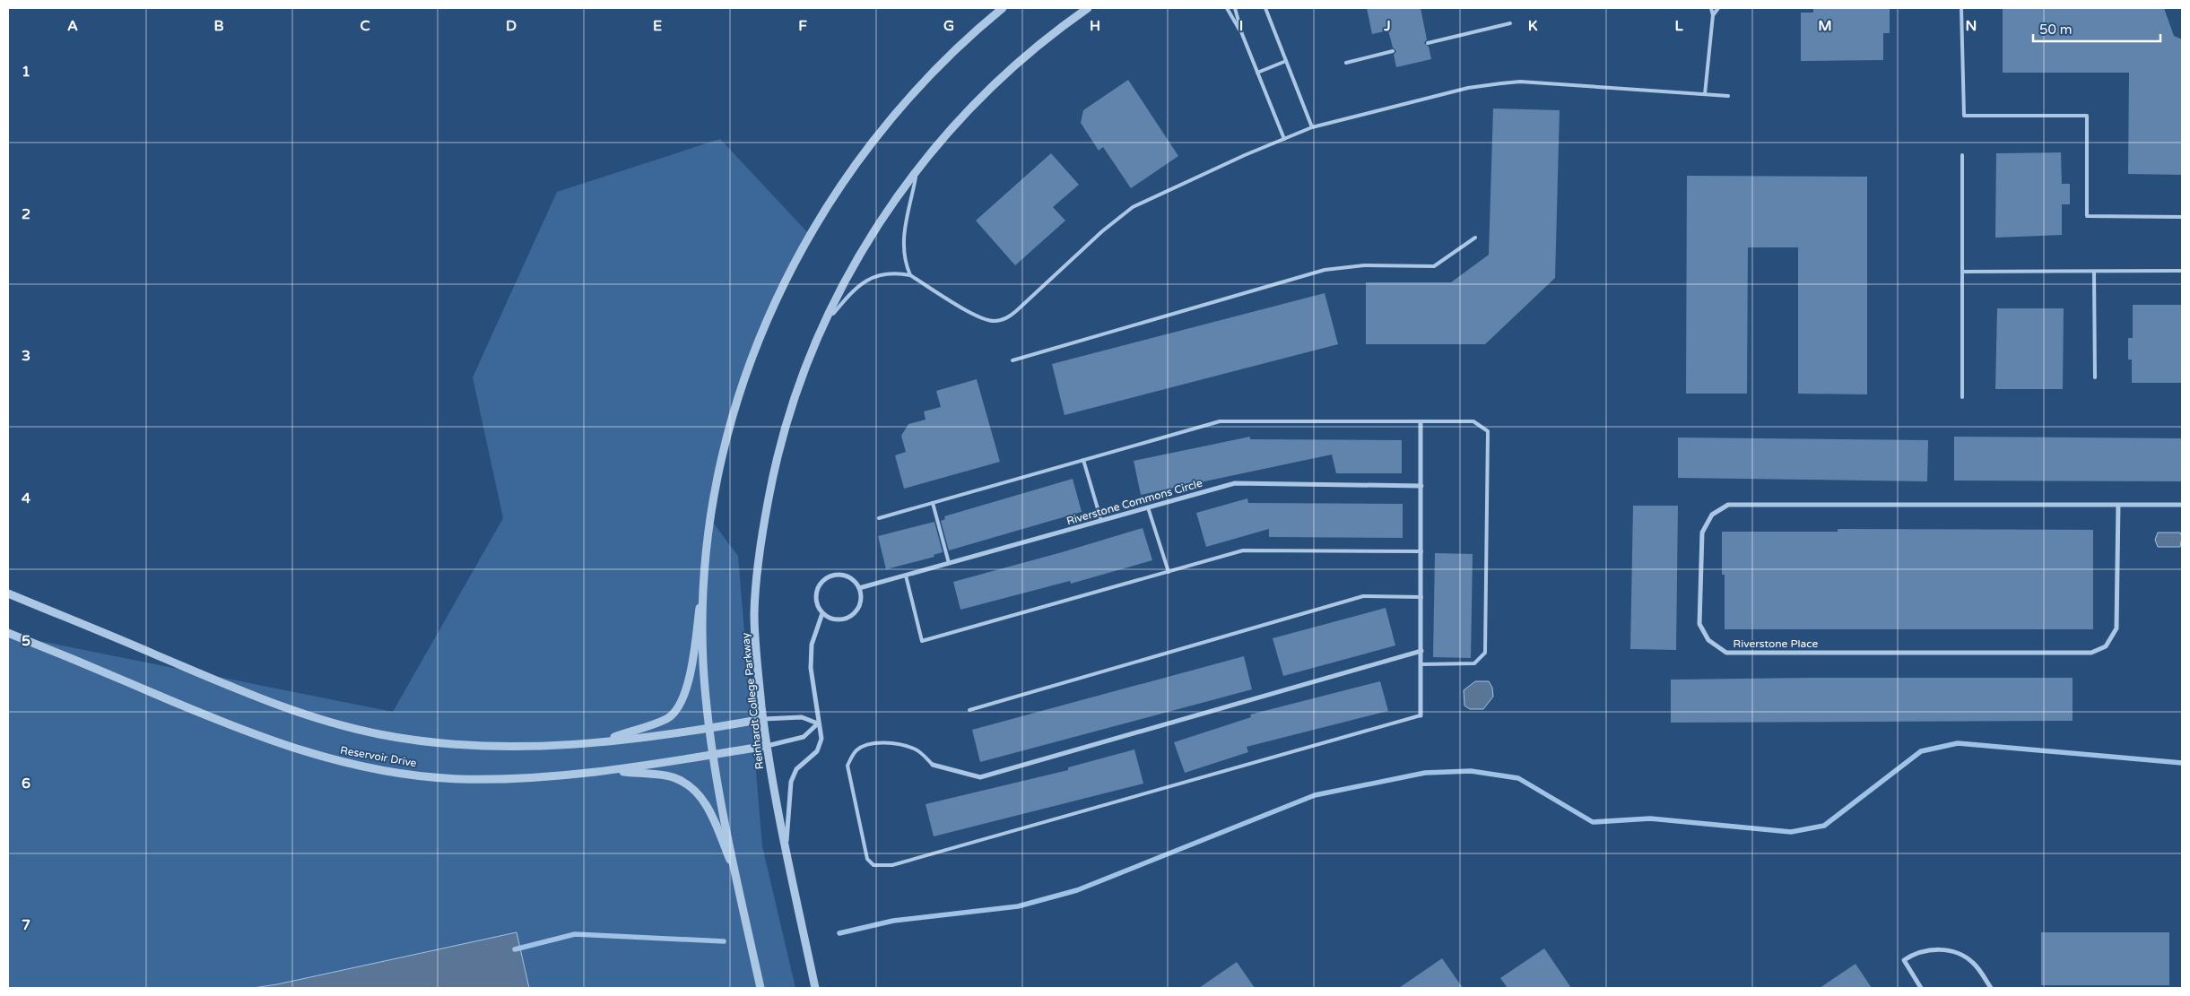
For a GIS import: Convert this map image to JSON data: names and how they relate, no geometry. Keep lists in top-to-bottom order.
{
  "streets": {
    "street": [
      "Riverstone Commons Circle",
      "Riverstone Place",
      "Reinhardt College Parkway",
      "Reservoir Drive"
    ]
  },
  "crossings": [
    ["Reinhardt College Parkway", "Reservoir Drive"]
  ],
  "scale_bar": "50 m",
  "grid": {
    "columns": [
      "A",
      "B",
      "C",
      "D",
      "E",
      "F",
      "G",
      "H",
      "I",
      "J",
      "K",
      "L",
      "M",
      "N"
    ],
    "rows": [
      "1",
      "2",
      "3",
      "4",
      "5",
      "6",
      "7"
    ]
  }
}
